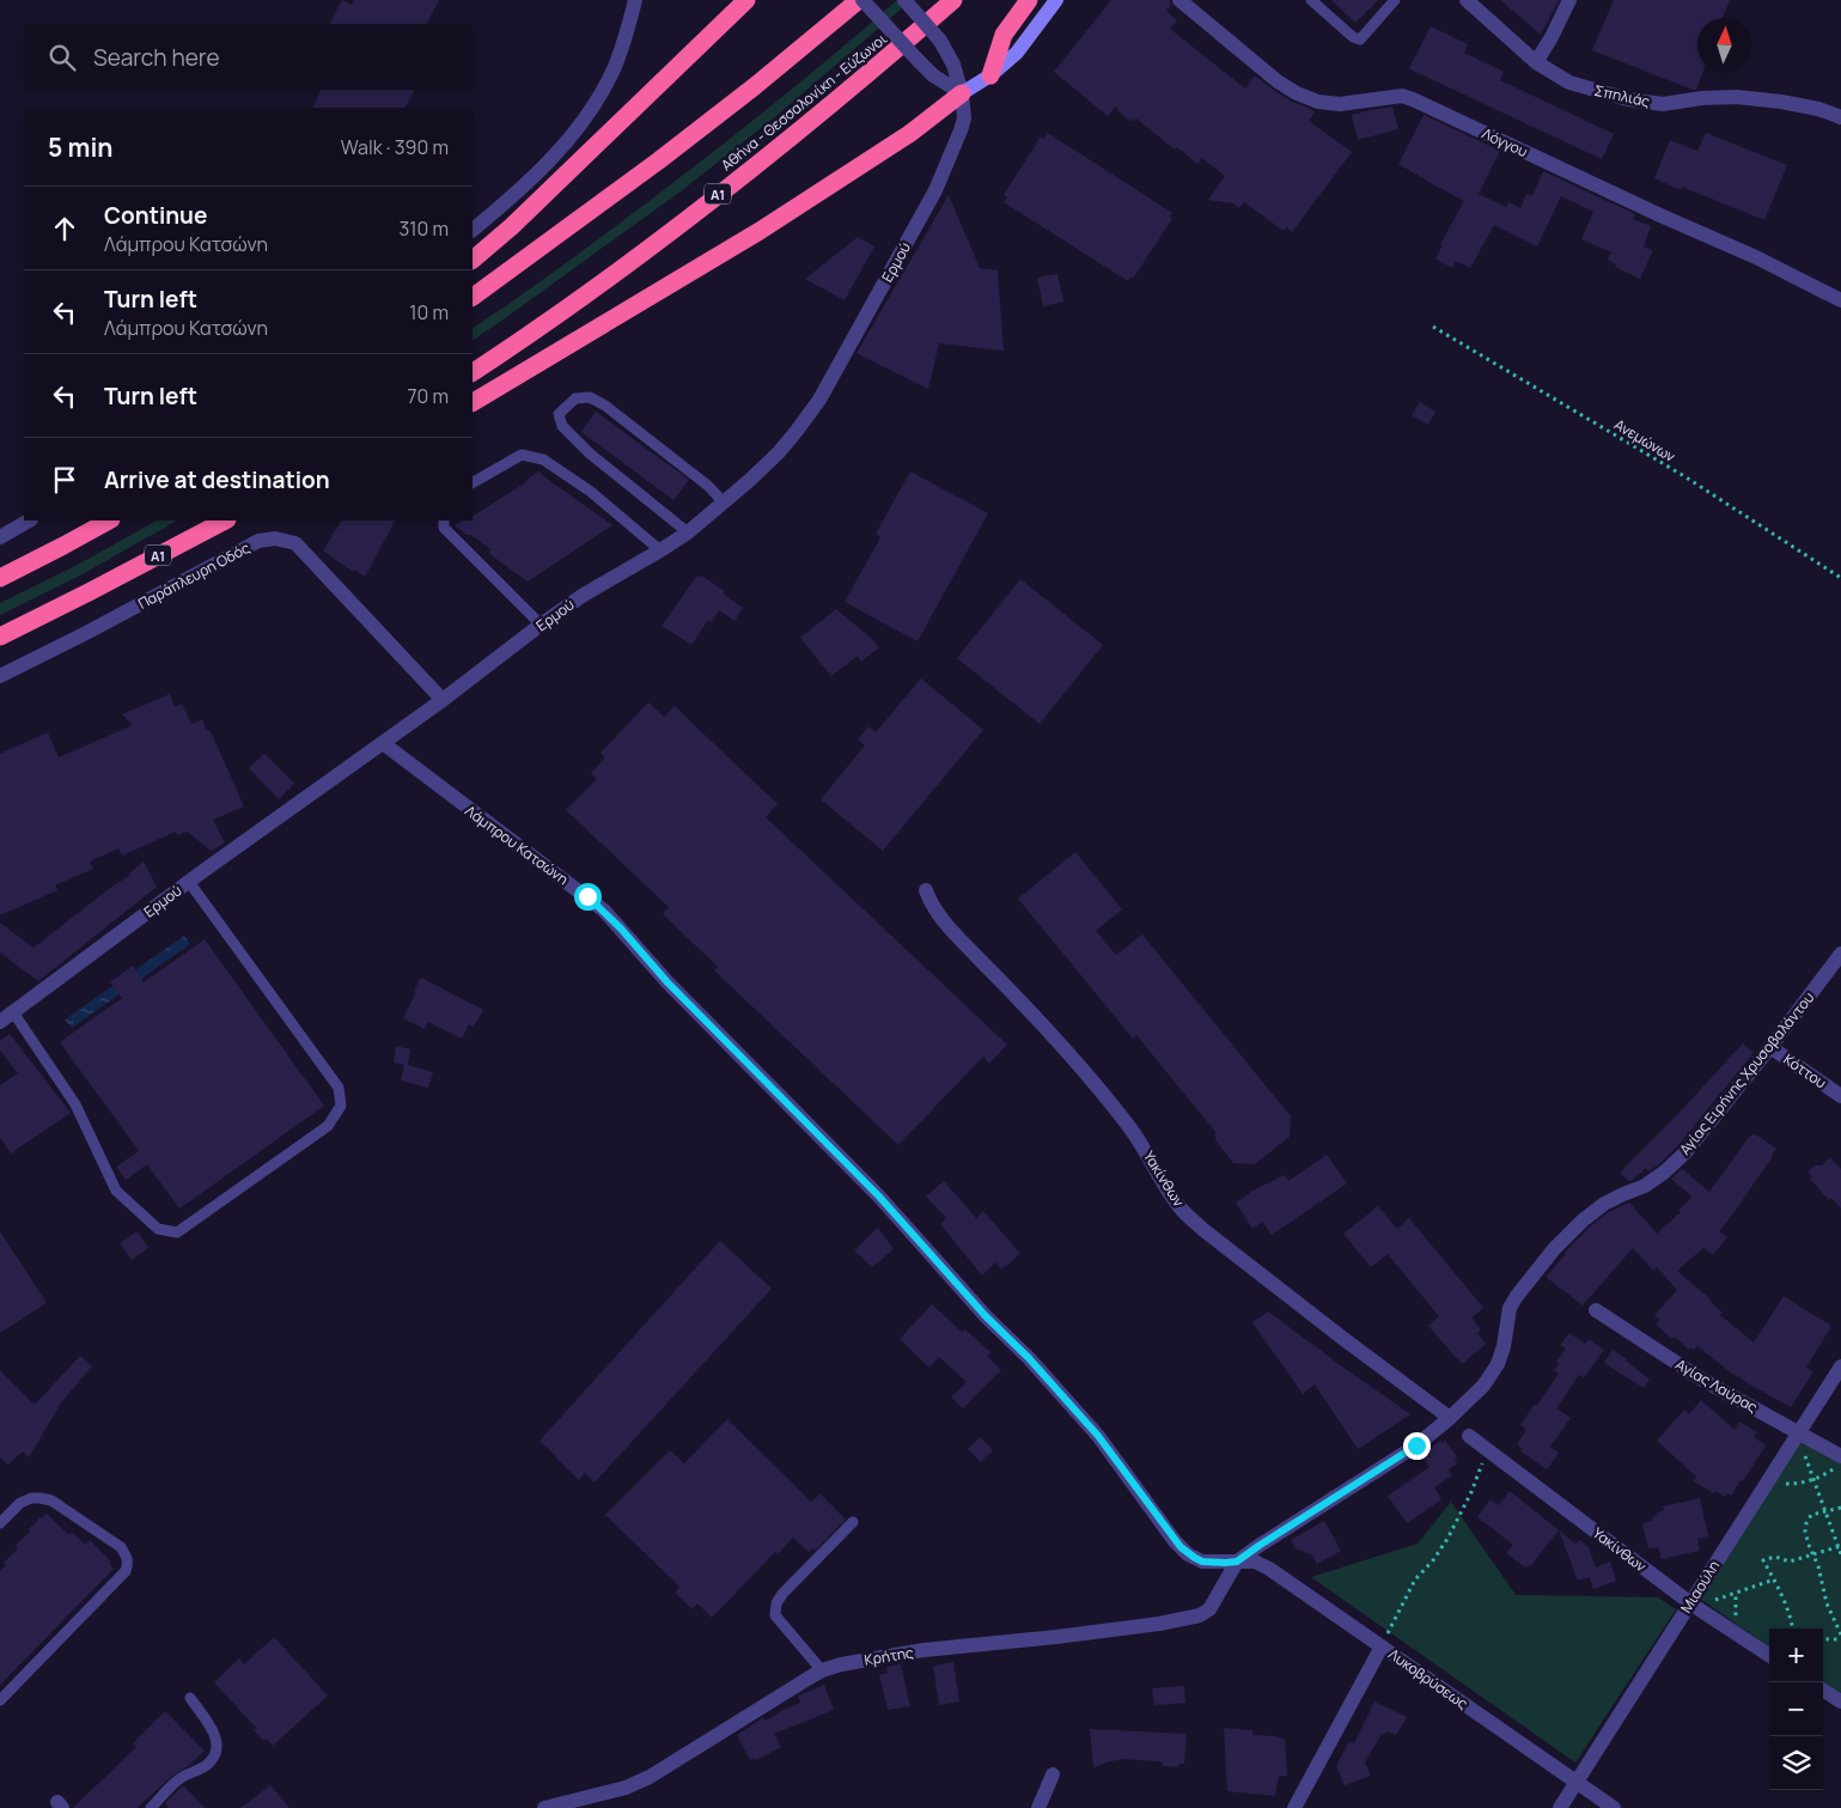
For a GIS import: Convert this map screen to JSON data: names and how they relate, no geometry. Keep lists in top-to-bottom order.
{
  "streets": {
    "highway": ["Αθήνα - Θεσσαλονίκη - Εύζωνοι", "Α1"],
    "street": [
      "Σπηλιάς",
      "Λόγγου",
      "Ερμού",
      "Παράπλευρη Οδός",
      "Λάμπρου Κατσώνη",
      "Κόττου",
      "Αγίας Ειρήνης Χρυσοβαλάντου",
      "Υακίνθων",
      "Αγίας Λαύρας",
      "Μιαούλη",
      "Κρήτης",
      "Λυκοβρύσεως"
    ],
    "path": ["Ανεμώνων"]
  },
  "crossings": [
    ["Ερμού", "Παράπλευρη Οδός"],
    ["Ερμού", "Λάμπρου Κατσώνη"],
    ["Λάμπρου Κατσώνη", "Αγίας Ειρήνης Χρυσοβαλάντου"],
    ["Λάμπρου Κατσώνη", "Κρήτης"],
    ["Λάμπρου Κατσώνη", "Λυκοβρύσεως"],
    ["Κόττου", "Αγίας Ειρήνης Χρυσοβαλάντου"],
    ["Αγίας Ειρήνης Χρυσοβαλάντου", "Υακίνθων"],
    ["Αγίας Ειρήνης Χρυσοβαλάντου", "Κρήτης"],
    ["Αγίας Ειρήνης Χρυσοβαλάντου", "Λυκοβρύσεως"],
    ["Υακίνθων", "Μιαούλη"],
    ["Αγίας Λαύρας", "Μιαούλη"],
    ["Μιαούλη", "Λυκοβρύσεως"],
    ["Κρήτης", "Λυκοβρύσεως"]
  ],
  "north": "top",
  "page": {
    "search": "Search here",
    "heading": ["5 min", "Walk · 390 m"],
    "list": [
      ["Continue", "Λάμπρου Κατσώνη", "310 m"],
      ["Turn left", "Λάμπρου Κατσώνη", "10 m"],
      ["Turn left", "70 m"],
      "Arrive at destination"
    ],
    "map_buttons": ["+", "−"]
  }
}
